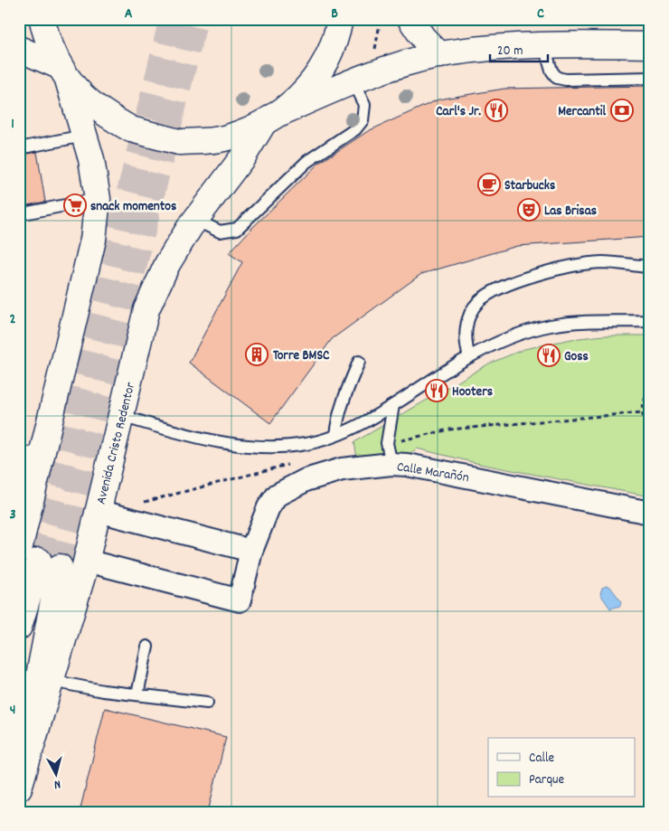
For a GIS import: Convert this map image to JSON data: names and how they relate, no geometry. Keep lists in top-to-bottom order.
{
  "streets": {
    "main road": ["Avenida Cristo Redentor"],
    "street": ["Calle Marañón"]
  },
  "crossings": [
    ["Avenida Cristo Redentor", "Calle Marañón"]
  ],
  "places": {
    "restaurant": ["Carl's Jr.", "Goss", "Hooters"],
    "bank": ["Mercantil"],
    "cafe": ["Starbucks"],
    "supermarket": ["snack momentos"],
    "theatre": ["Las Brisas"],
    "building": ["Torre BMSC"]
  },
  "legend": ["Calle", "Parque"],
  "scale_bar": "20 m",
  "north": "bottom",
  "grid": {
    "columns": ["A", "B", "C"],
    "rows": [
      "1",
      "2",
      "3",
      "4"
    ]
  }
}
